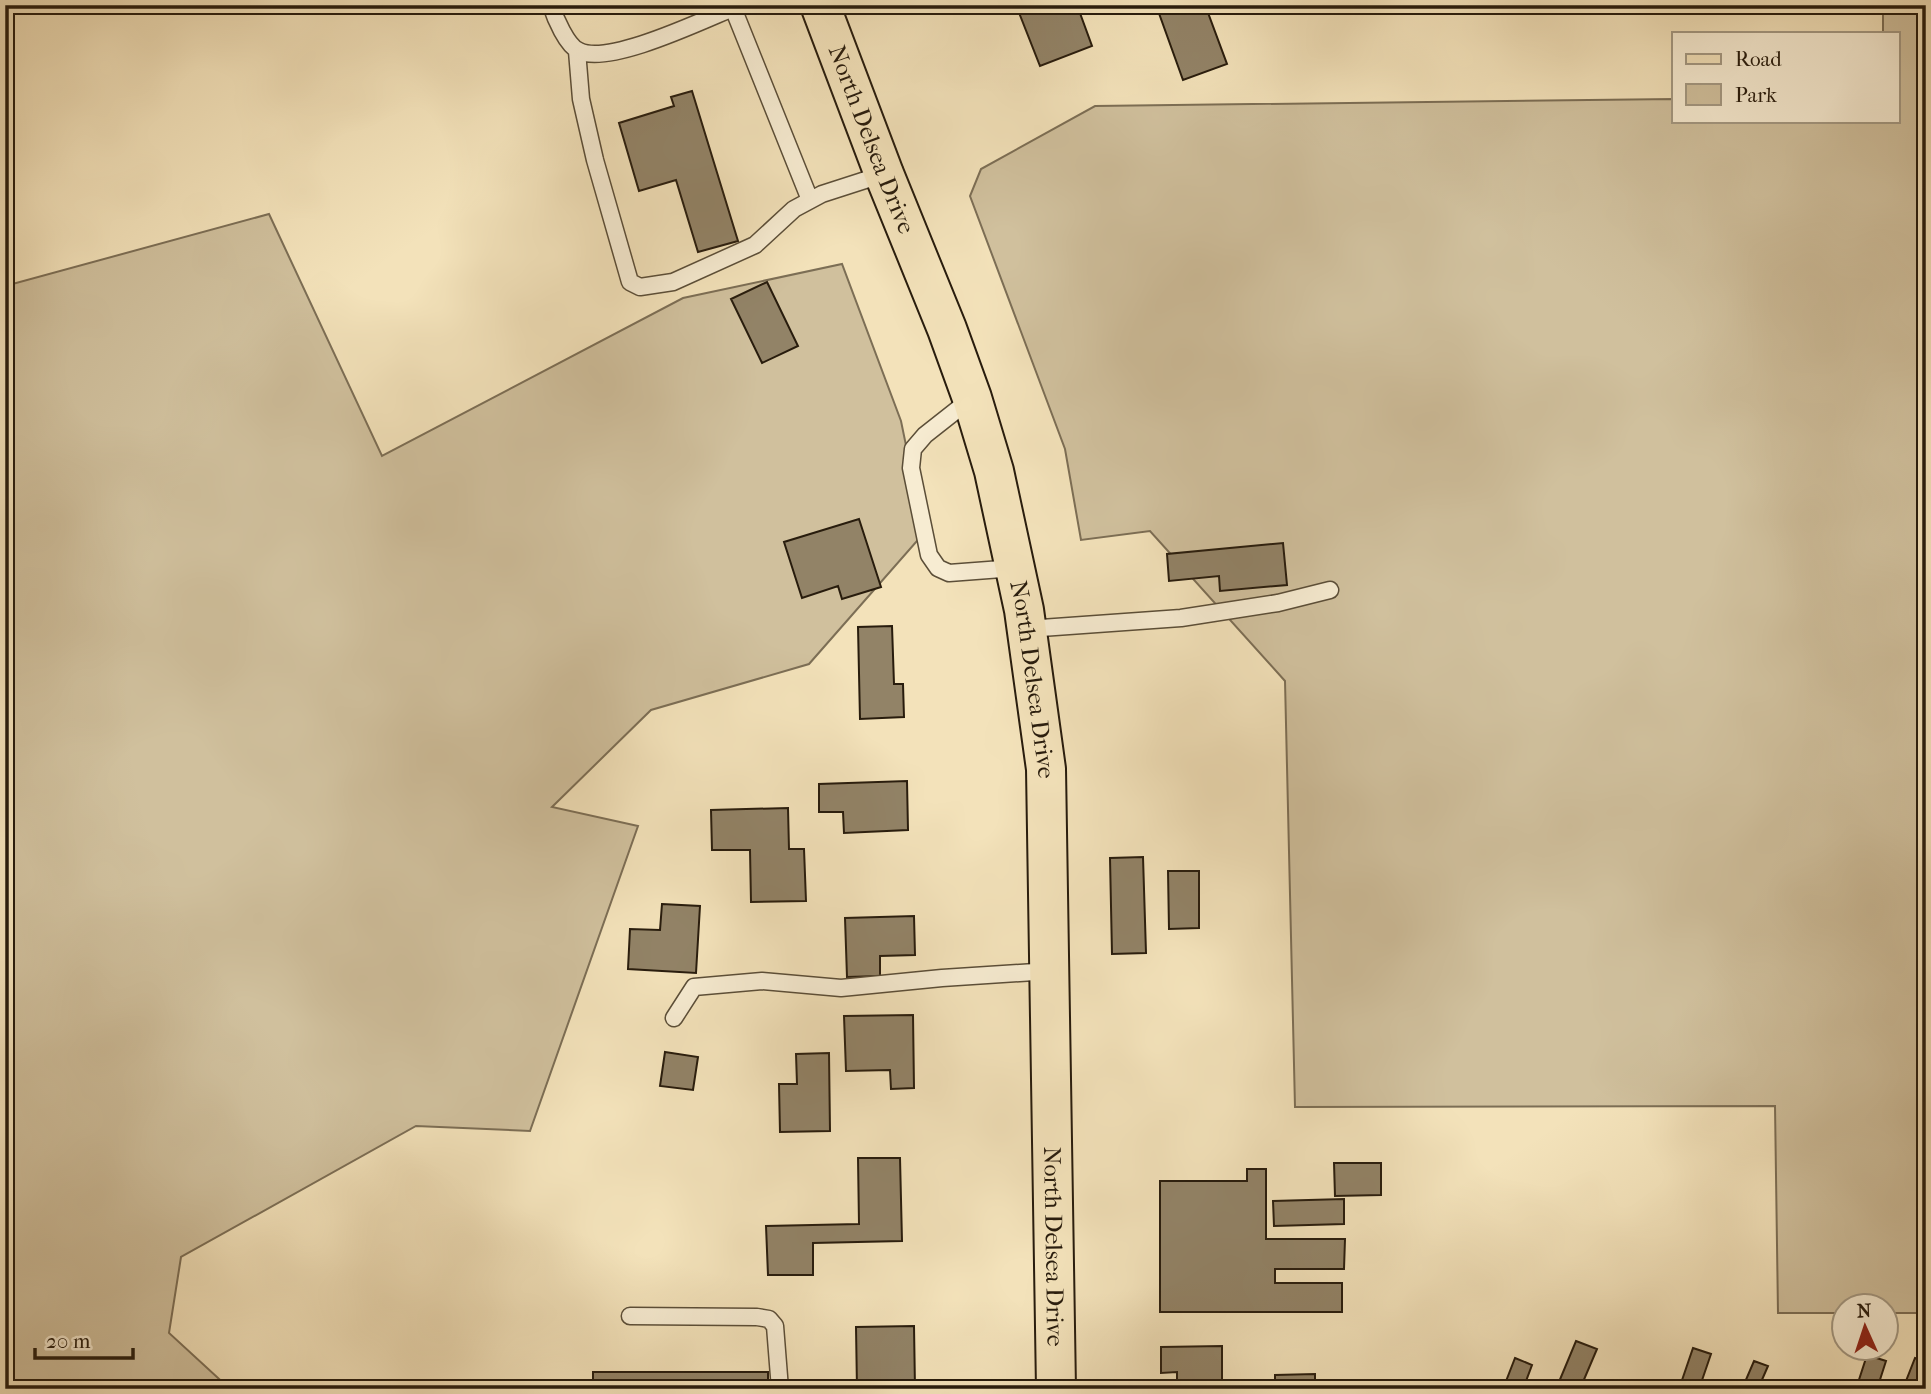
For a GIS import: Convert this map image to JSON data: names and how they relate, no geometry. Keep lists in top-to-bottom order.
{
  "streets": {
    "main road": ["North Delsea Drive"]
  },
  "legend": ["Road", "Park"],
  "scale_bar": "20 m",
  "north": "top"
}
